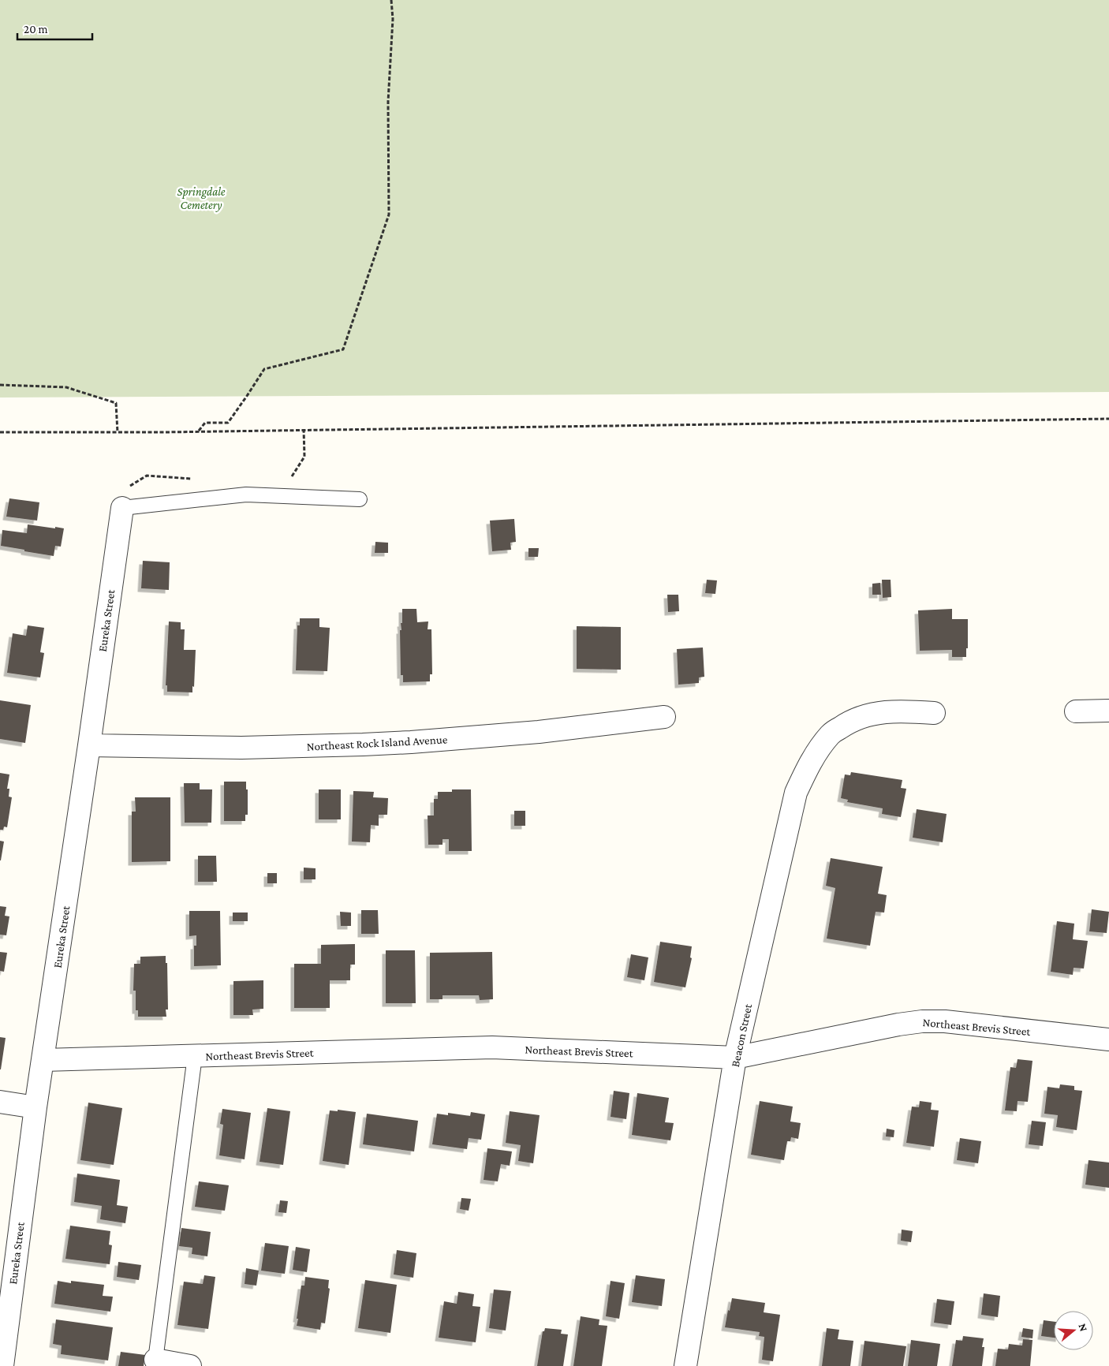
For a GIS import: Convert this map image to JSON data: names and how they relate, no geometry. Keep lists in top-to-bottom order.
{
  "streets": {
    "street": [
      "Eureka Street",
      "Northeast Rock Island Avenue",
      "Northeast Brevis Street",
      "Beacon Street"
    ]
  },
  "crossings": [
    ["Eureka Street", "Northeast Rock Island Avenue"],
    ["Eureka Street", "Northeast Brevis Street"],
    ["Northeast Brevis Street", "Beacon Street"]
  ],
  "parks": ["Springdale Cemetery"],
  "scale_bar": "20 m",
  "north": "right"
}
